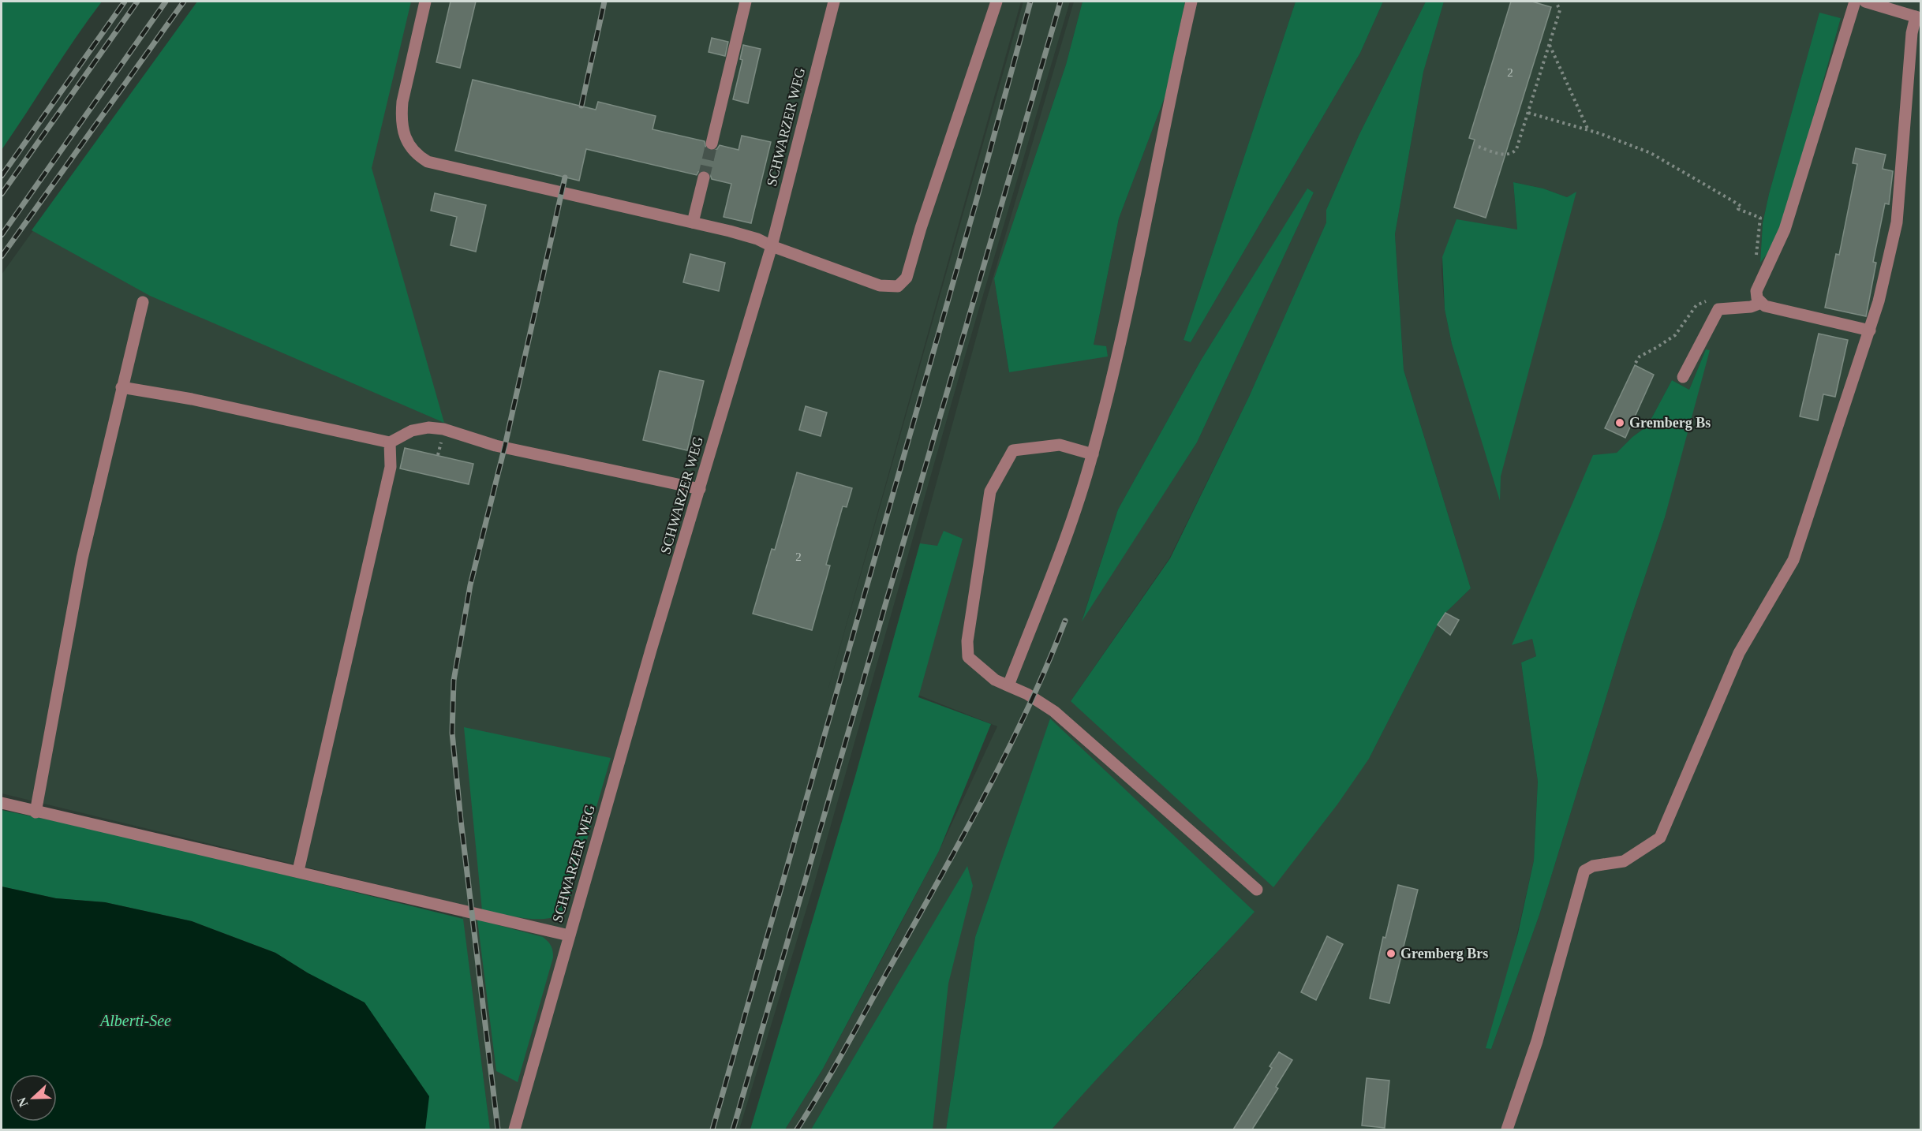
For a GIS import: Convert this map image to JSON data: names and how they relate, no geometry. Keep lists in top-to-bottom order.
{
  "streets": {
    "street": ["SCHWARZER WEG"]
  },
  "water": ["Alberti-See"],
  "places": ["Gremberg Bs", "Gremberg Brs"],
  "house_numbers": ["2", "2"],
  "north": "left"
}
